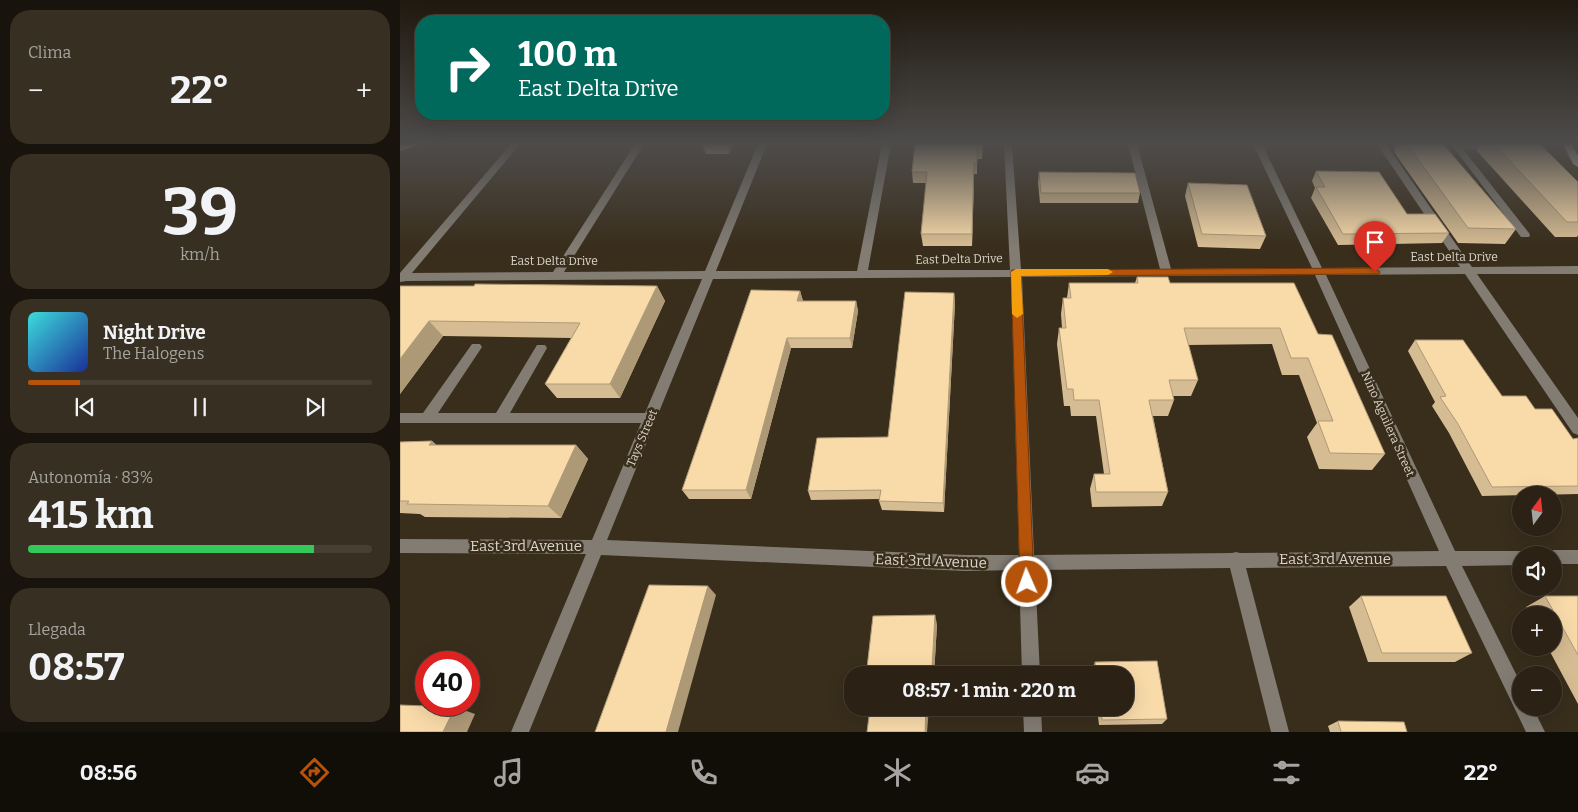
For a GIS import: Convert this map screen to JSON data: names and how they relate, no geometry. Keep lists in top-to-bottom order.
{
  "streets": {
    "street": [
      "East Delta Drive",
      "Nino Aguilera Street",
      "Tays Street",
      "East 3rd Avenue"
    ]
  },
  "crossings": [
    ["East Delta Drive", "Nino Aguilera Street"],
    ["East Delta Drive", "Tays Street"],
    ["Nino Aguilera Street", "East 3rd Avenue"],
    ["Tays Street", "East 3rd Avenue"]
  ],
  "north": "top",
  "page": {
    "tile": [
      "Clima",
      ["39", "km/h"],
      ["Autonomía · 83%", "415 km"],
      ["Llegada", "08:57"]
    ],
    "turn": ["100 m", "East Delta Drive"],
    "heat": ["−", "22°", "+"],
    "song": ["Night Drive", "The Halogens"],
    "map_buttons": ["+", "−"],
    "limit": "40",
    "trip": "08:57 · 1 min · 220 m",
    "tabs": ["08:56", "22°"]
  }
}
